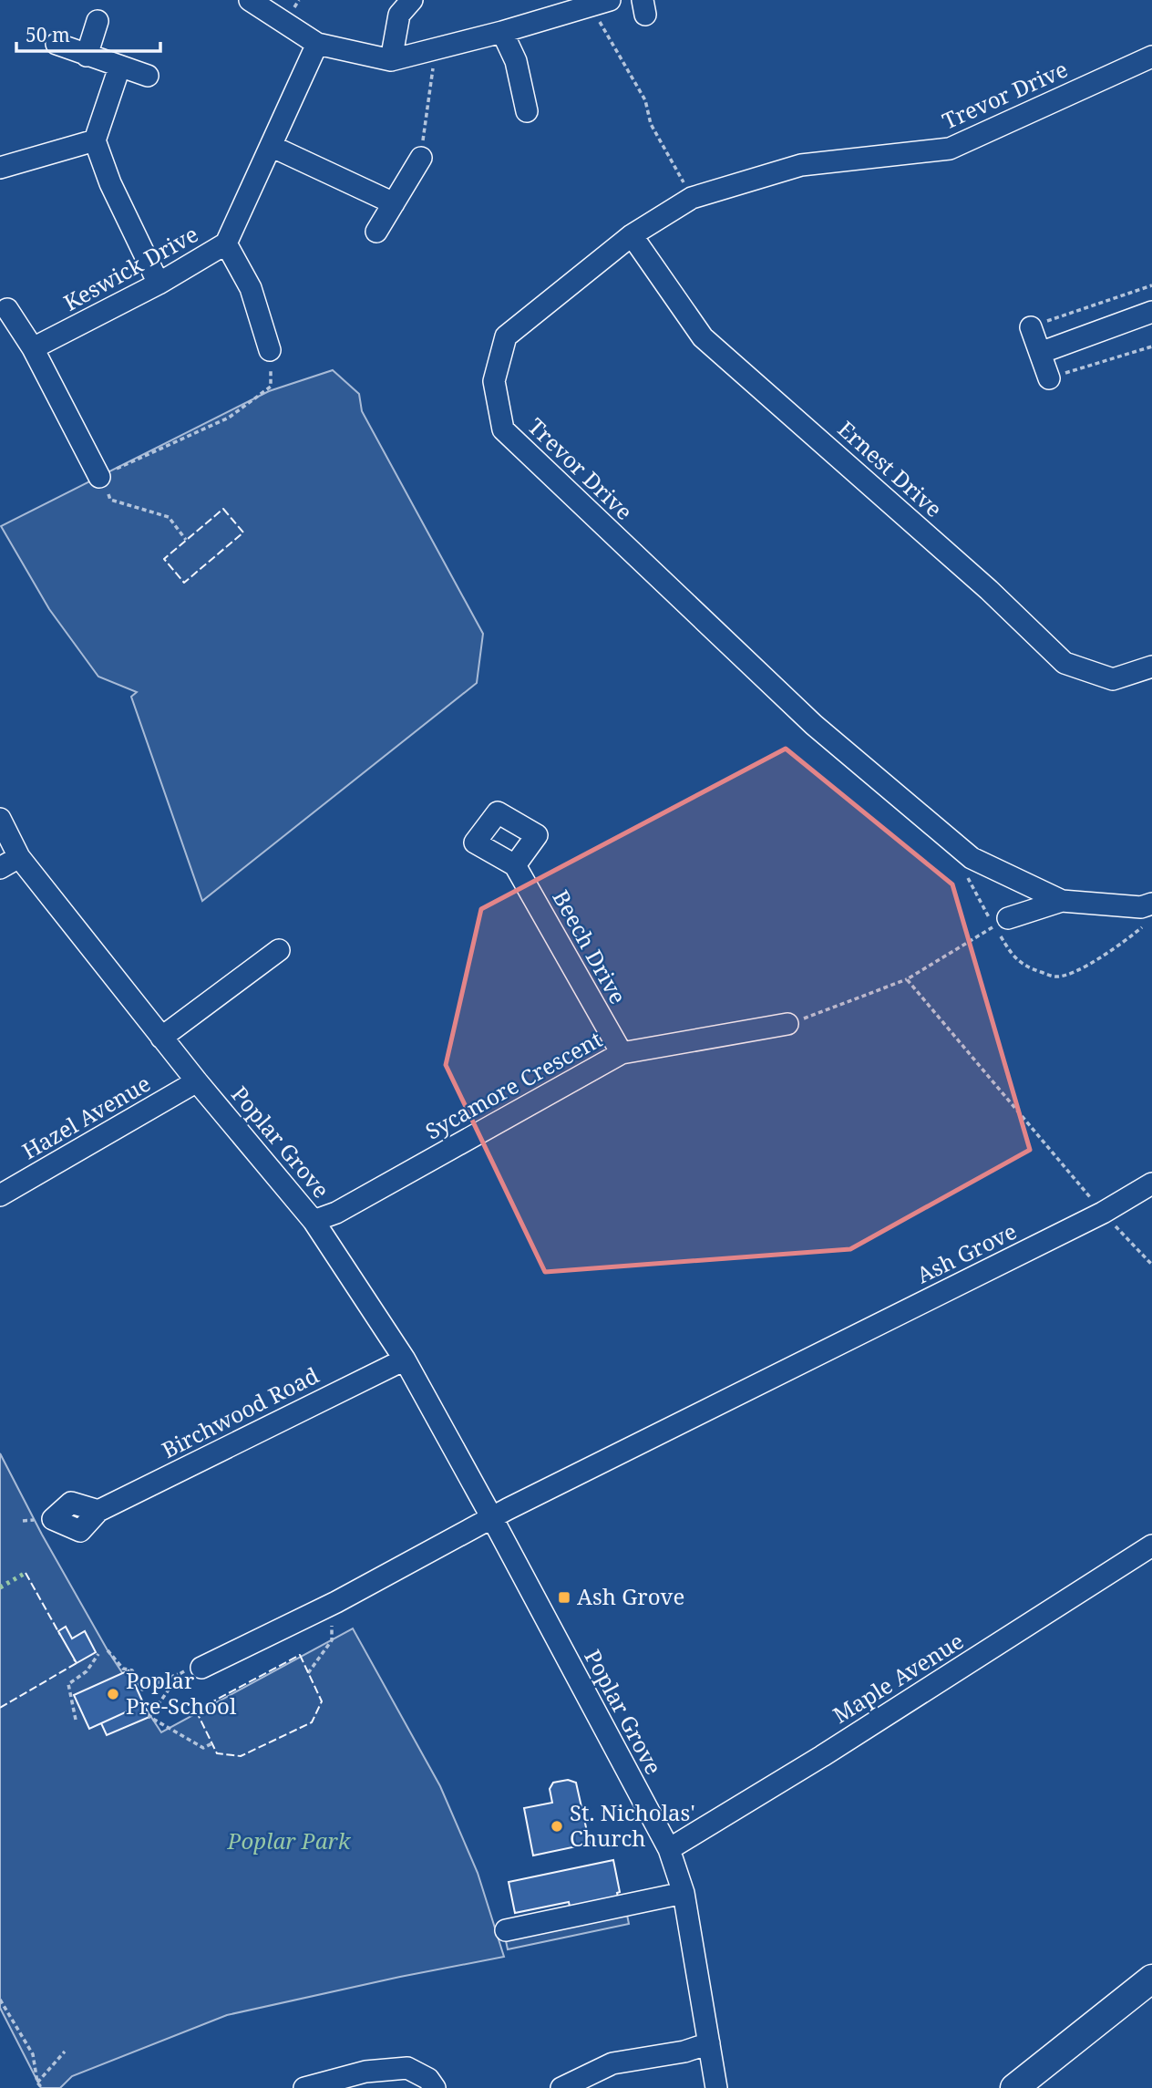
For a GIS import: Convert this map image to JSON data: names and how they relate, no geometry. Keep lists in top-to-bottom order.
{
  "streets": {
    "street": [
      "Trevor Drive",
      "Keswick Drive",
      "Ernest Drive",
      "Beech Drive",
      "Sycamore Crescent",
      "Hazel Avenue",
      "Poplar Grove",
      "Ash Grove",
      "Birchwood Road",
      "Maple Avenue"
    ]
  },
  "crossings": [
    ["Trevor Drive", "Ernest Drive"],
    ["Beech Drive", "Sycamore Crescent"],
    ["Sycamore Crescent", "Poplar Grove"],
    ["Hazel Avenue", "Poplar Grove"],
    ["Poplar Grove", "Ash Grove"],
    ["Poplar Grove", "Birchwood Road"],
    ["Poplar Grove", "Maple Avenue"]
  ],
  "parks": ["Poplar Park"],
  "places": {
    "transit": ["Ash Grove"],
    "other": ["Poplar Pre-School", "St. Nicholas' Church"]
  },
  "scale_bar": "50 m"
}
